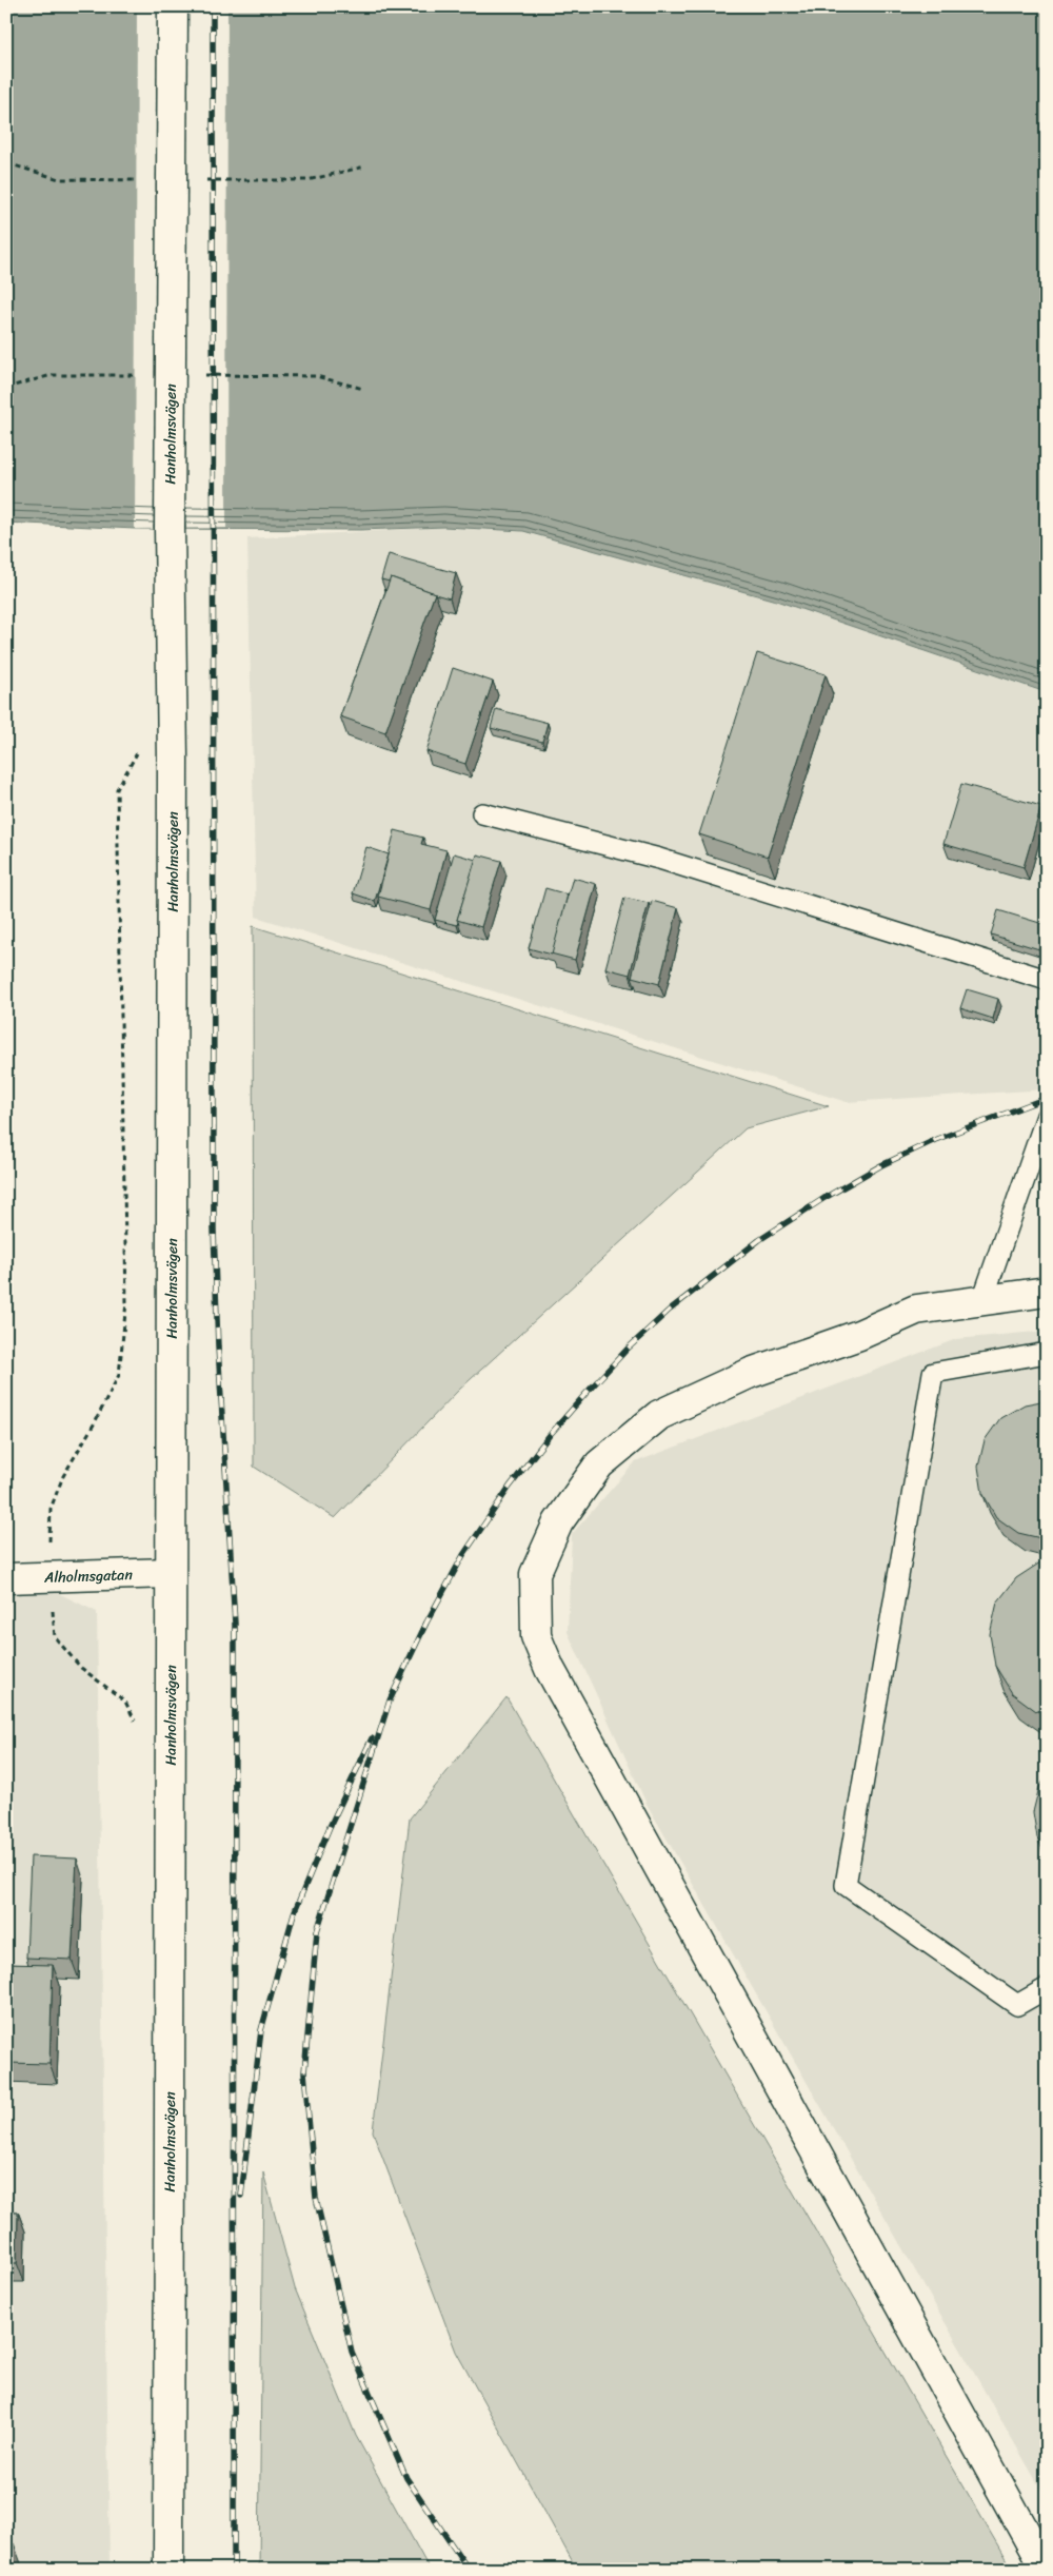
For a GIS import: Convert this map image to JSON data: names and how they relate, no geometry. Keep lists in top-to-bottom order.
{
  "streets": {
    "street": ["Hanholmsvägen", "Alholmsgatan"]
  },
  "crossings": [
    ["Hanholmsvägen", "Alholmsgatan"]
  ]
}
